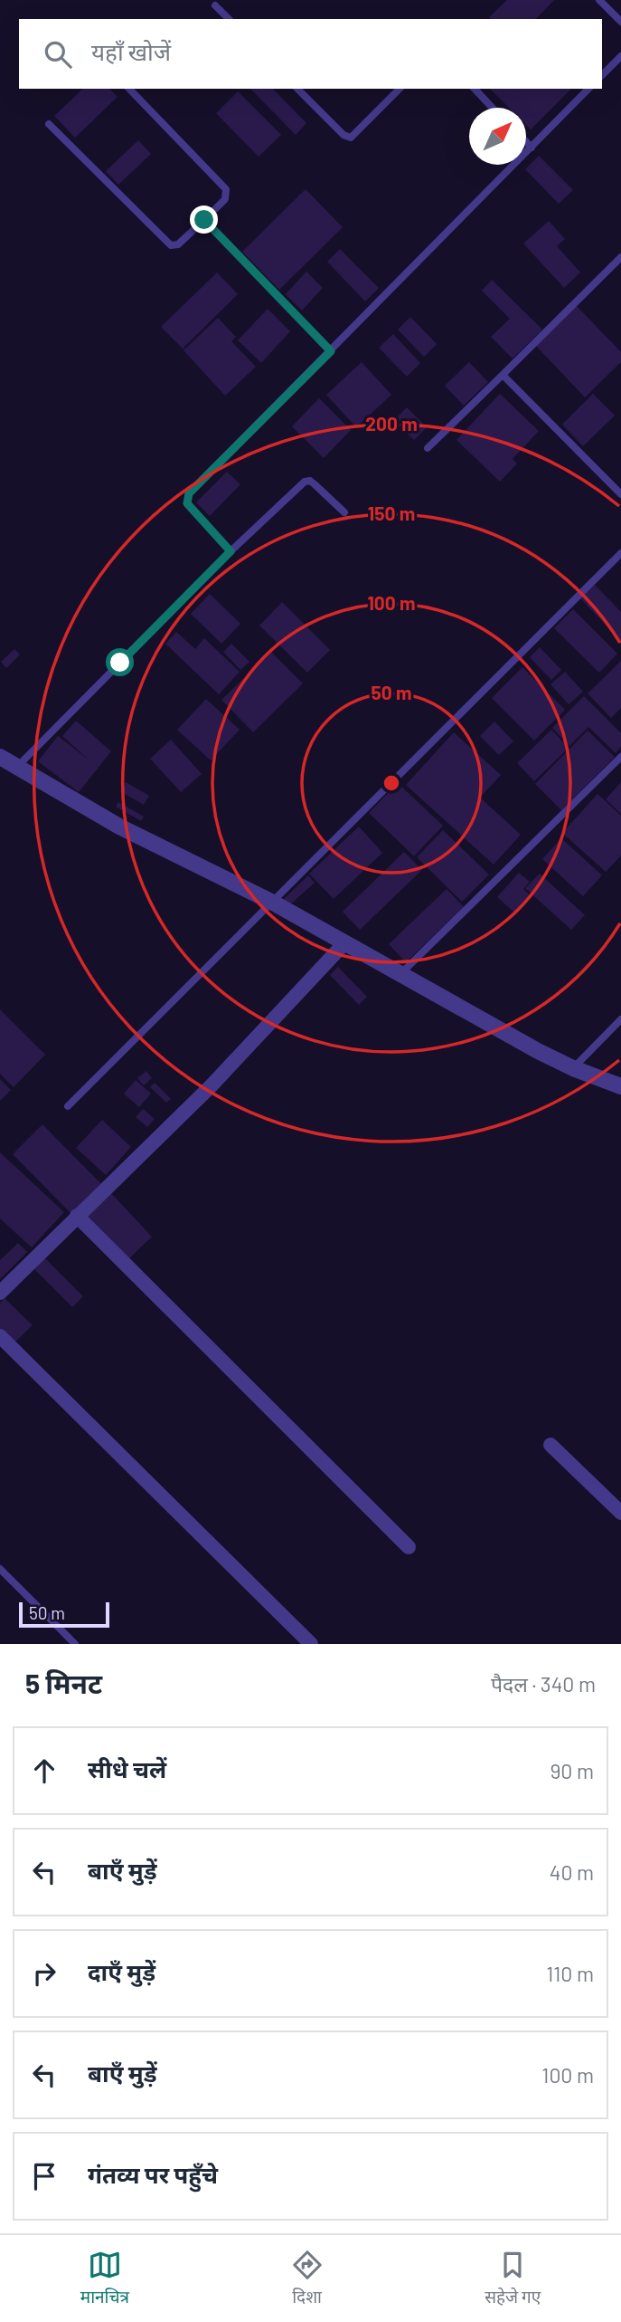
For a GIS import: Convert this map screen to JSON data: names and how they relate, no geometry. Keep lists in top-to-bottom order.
{
  "scale_bar": "50 m",
  "north": "top right",
  "page": {
    "search": "यहाँ खोजें",
    "scale": "50 m",
    "heading": ["5 मिनट", "पैदल · 340 m"],
    "list": [
      ["सीधे चलें", "90 m"],
      ["बाएँ मुड़ें", "40 m"],
      ["दाएँ मुड़ें", "110 m"],
      ["बाएँ मुड़ें", "100 m"],
      "गंतव्य पर पहुँचे"
    ],
    "nav": ["मानचित्र", "दिशा", "सहेजे गए"]
  },
  "rings": [
    "200 m",
    "150 m",
    "100 m",
    "50 m"
  ]
}
